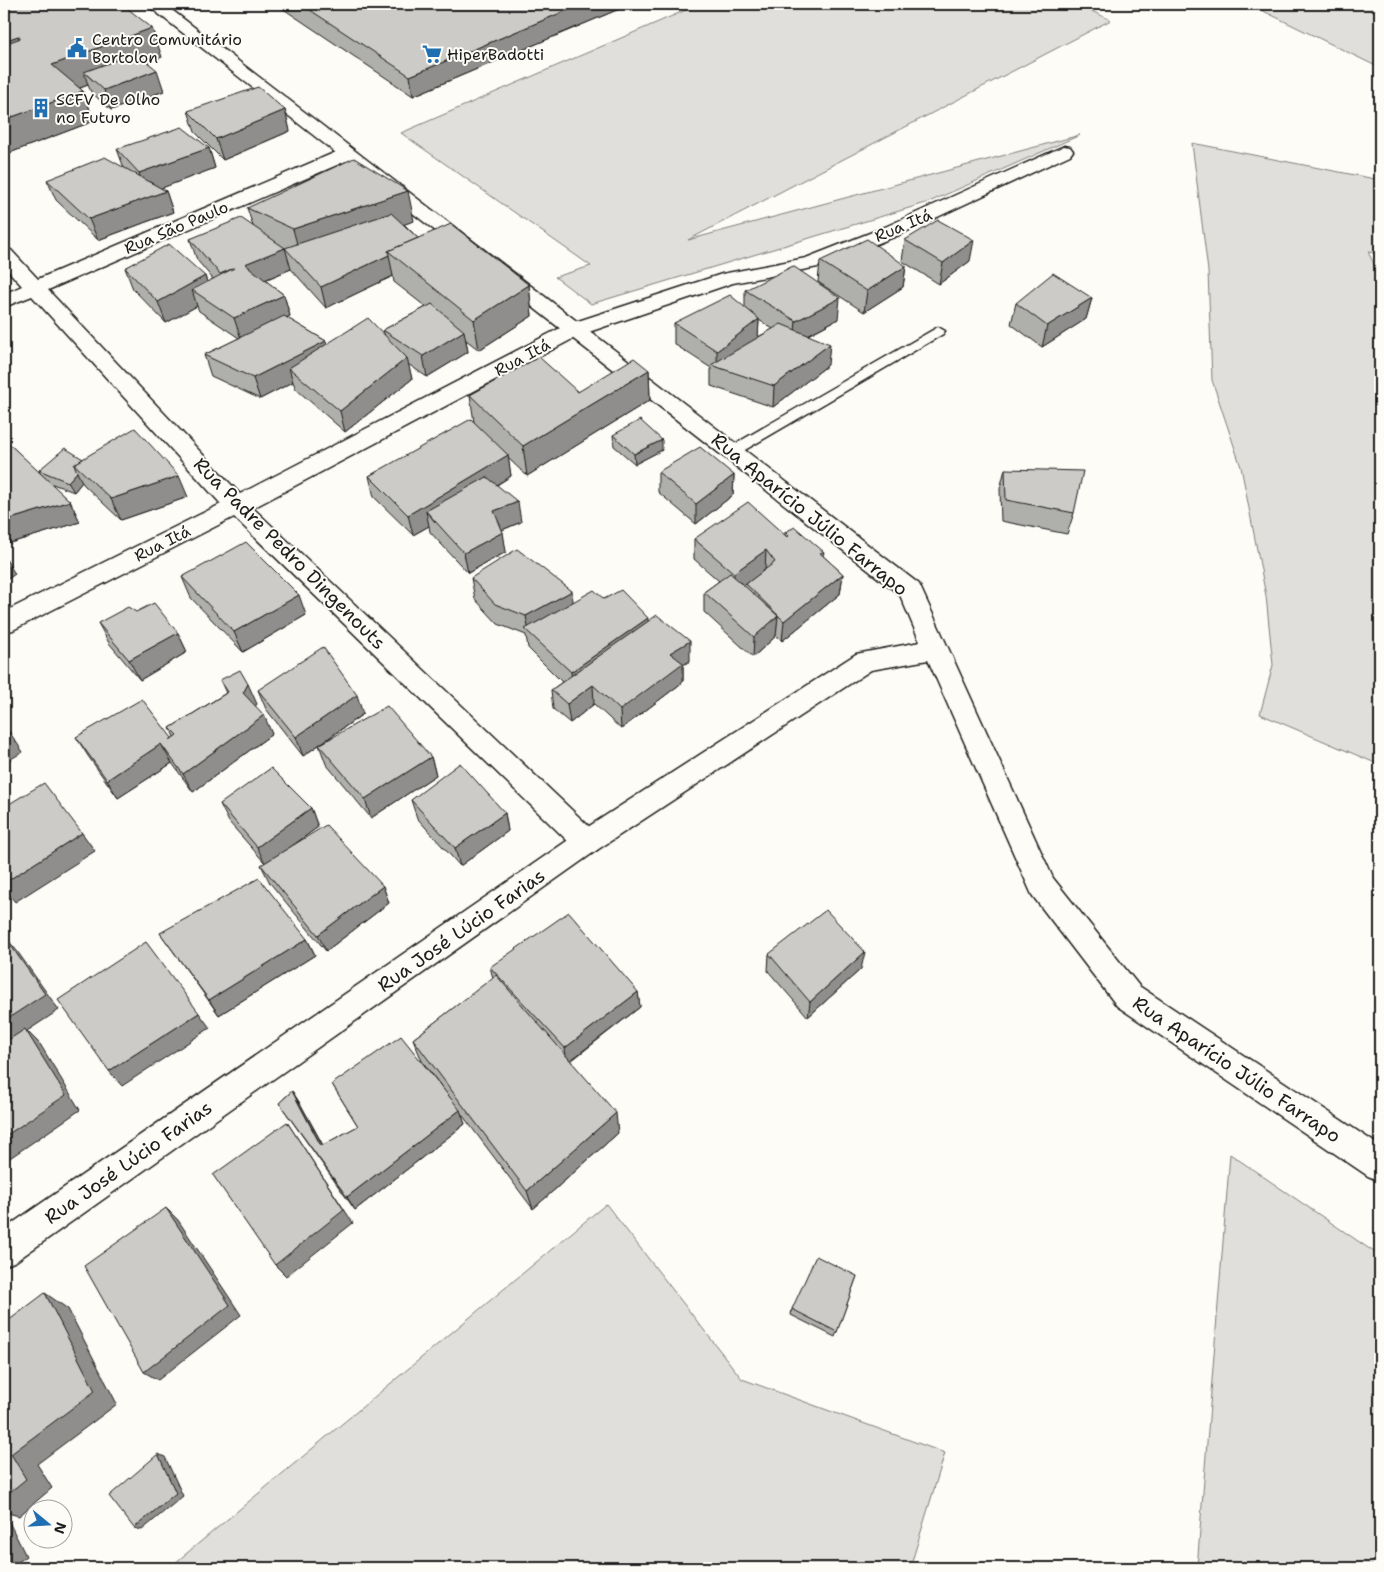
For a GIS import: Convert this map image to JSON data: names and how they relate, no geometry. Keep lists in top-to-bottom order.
{
  "streets": {
    "street": [
      "Rua Itá",
      "Rua São Paulo",
      "Rua Aparício Júlio Farrapo",
      "Rua Padre Pedro Dingenouts",
      "Rua José Lúcio Farias"
    ]
  },
  "crossings": [
    ["Rua Itá", "Rua Aparício Júlio Farrapo"],
    ["Rua Itá", "Rua Padre Pedro Dingenouts"],
    ["Rua São Paulo", "Rua Aparício Júlio Farrapo"],
    ["Rua São Paulo", "Rua Padre Pedro Dingenouts"],
    ["Rua Aparício Júlio Farrapo", "Rua José Lúcio Farias"],
    ["Rua Padre Pedro Dingenouts", "Rua José Lúcio Farias"]
  ],
  "places": {
    "public building": ["Centro Comunitário Bortolon"],
    "supermarket": ["HiperBadotti"],
    "building": ["SCFV De Olho no Futuro"]
  },
  "north": "right"
}
